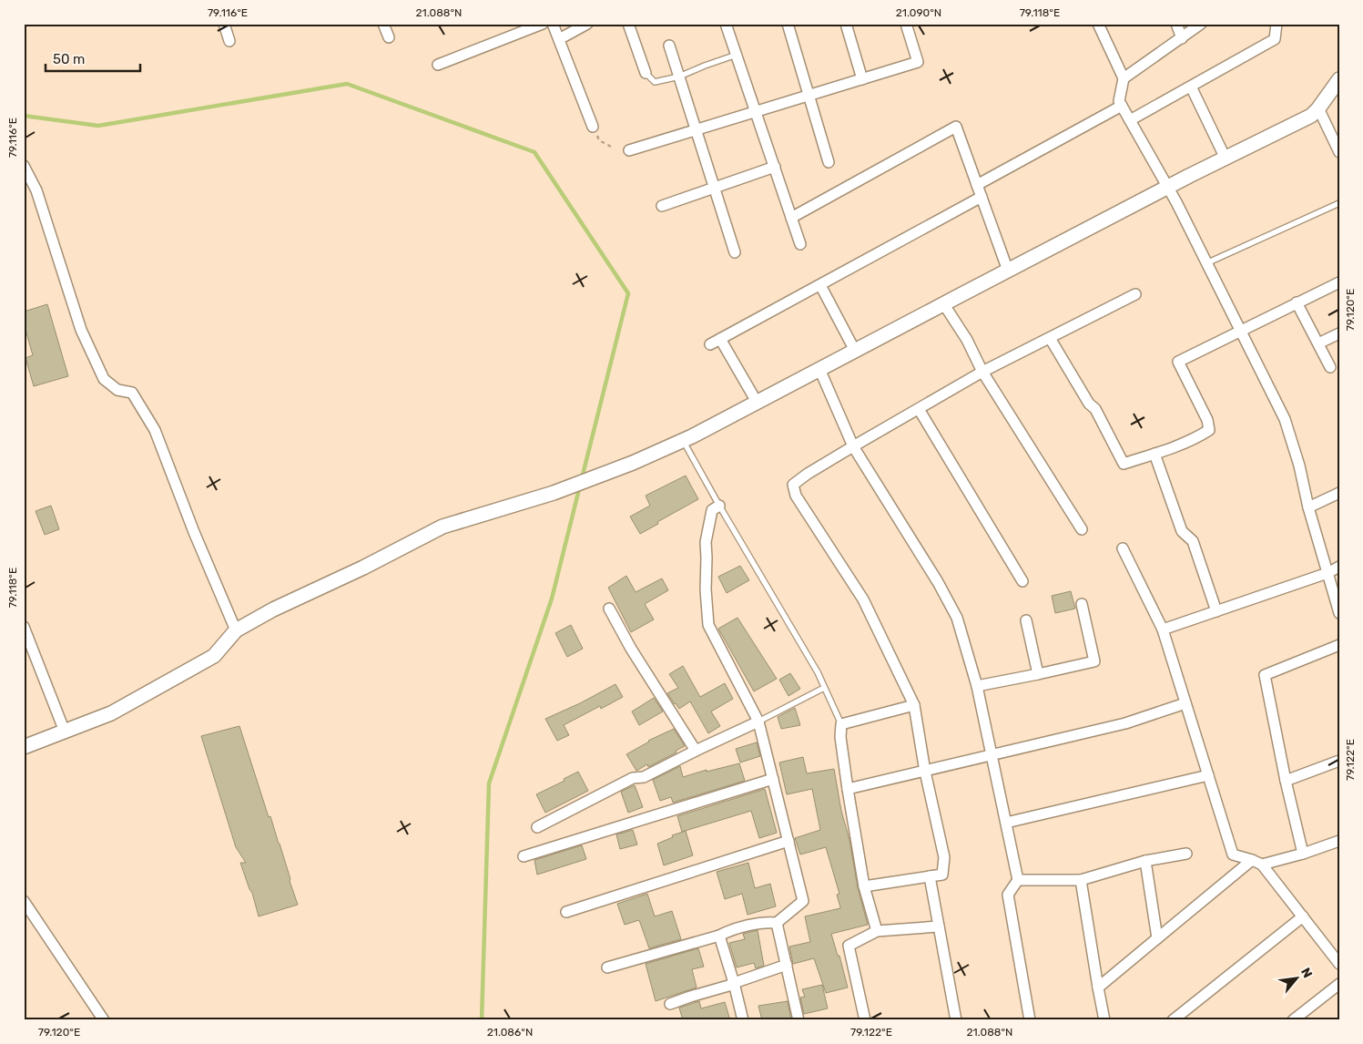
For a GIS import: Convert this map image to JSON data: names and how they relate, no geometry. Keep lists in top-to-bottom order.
{
  "scale_bar": "50 m",
  "north": "top right",
  "coordinates": [
    "79.116°E",
    "21.088°N",
    "21.090°N",
    "79.118°E",
    "79.120°E",
    "79.122°E",
    "21.086°N"
  ]
}
